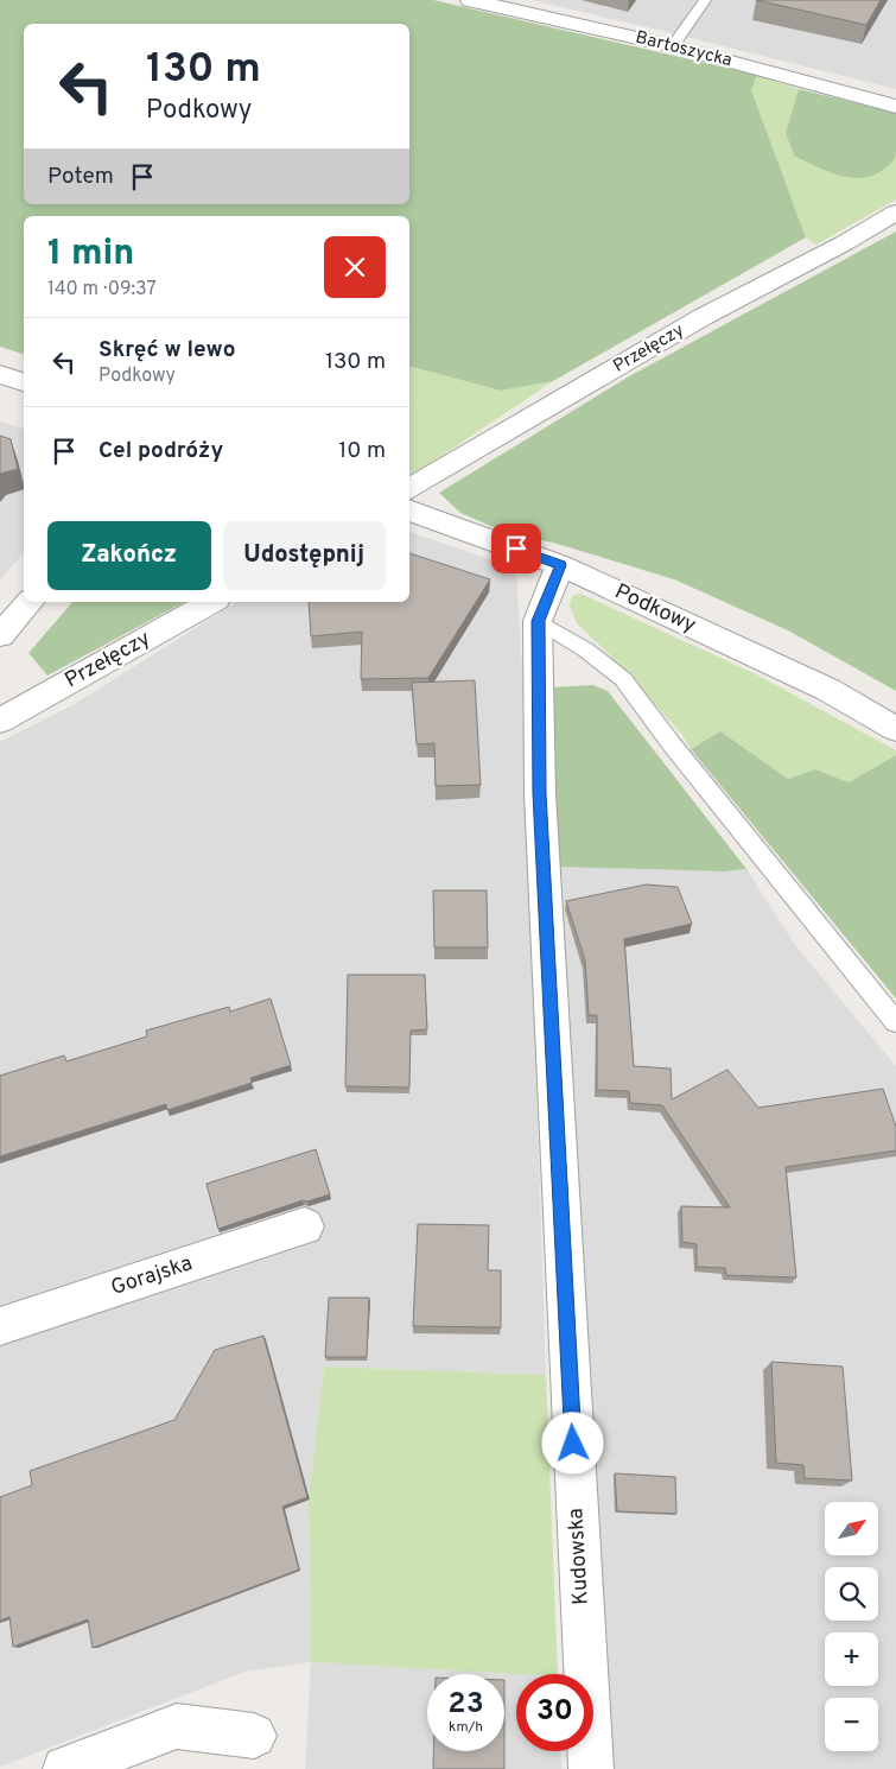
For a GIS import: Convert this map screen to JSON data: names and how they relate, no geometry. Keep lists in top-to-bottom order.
{
  "streets": {
    "street": [
      "Bartoszycka",
      "Przełęczy",
      "Podkowy",
      "Gorajska",
      "Kudowska"
    ]
  },
  "crossings": [
    ["Podkowy", "Kudowska"]
  ],
  "north": "top right",
  "page": {
    "turn": ["130 m", "Podkowy"],
    "then": "Potem",
    "heading": ["1 min", "140 m · 09:37"],
    "list": [
      {
        "name": "Skręć w lewo",
        "note": "Podkowy",
        "value": "130 m"
      },
      {
        "name": "Cel podróży",
        "value": "10 m"
      }
    ],
    "buttons": ["Zakończ", "Udostępnij"],
    "map_buttons": ["+", "−"],
    "speed": "23 km/h",
    "limit": "30"
  }
}
